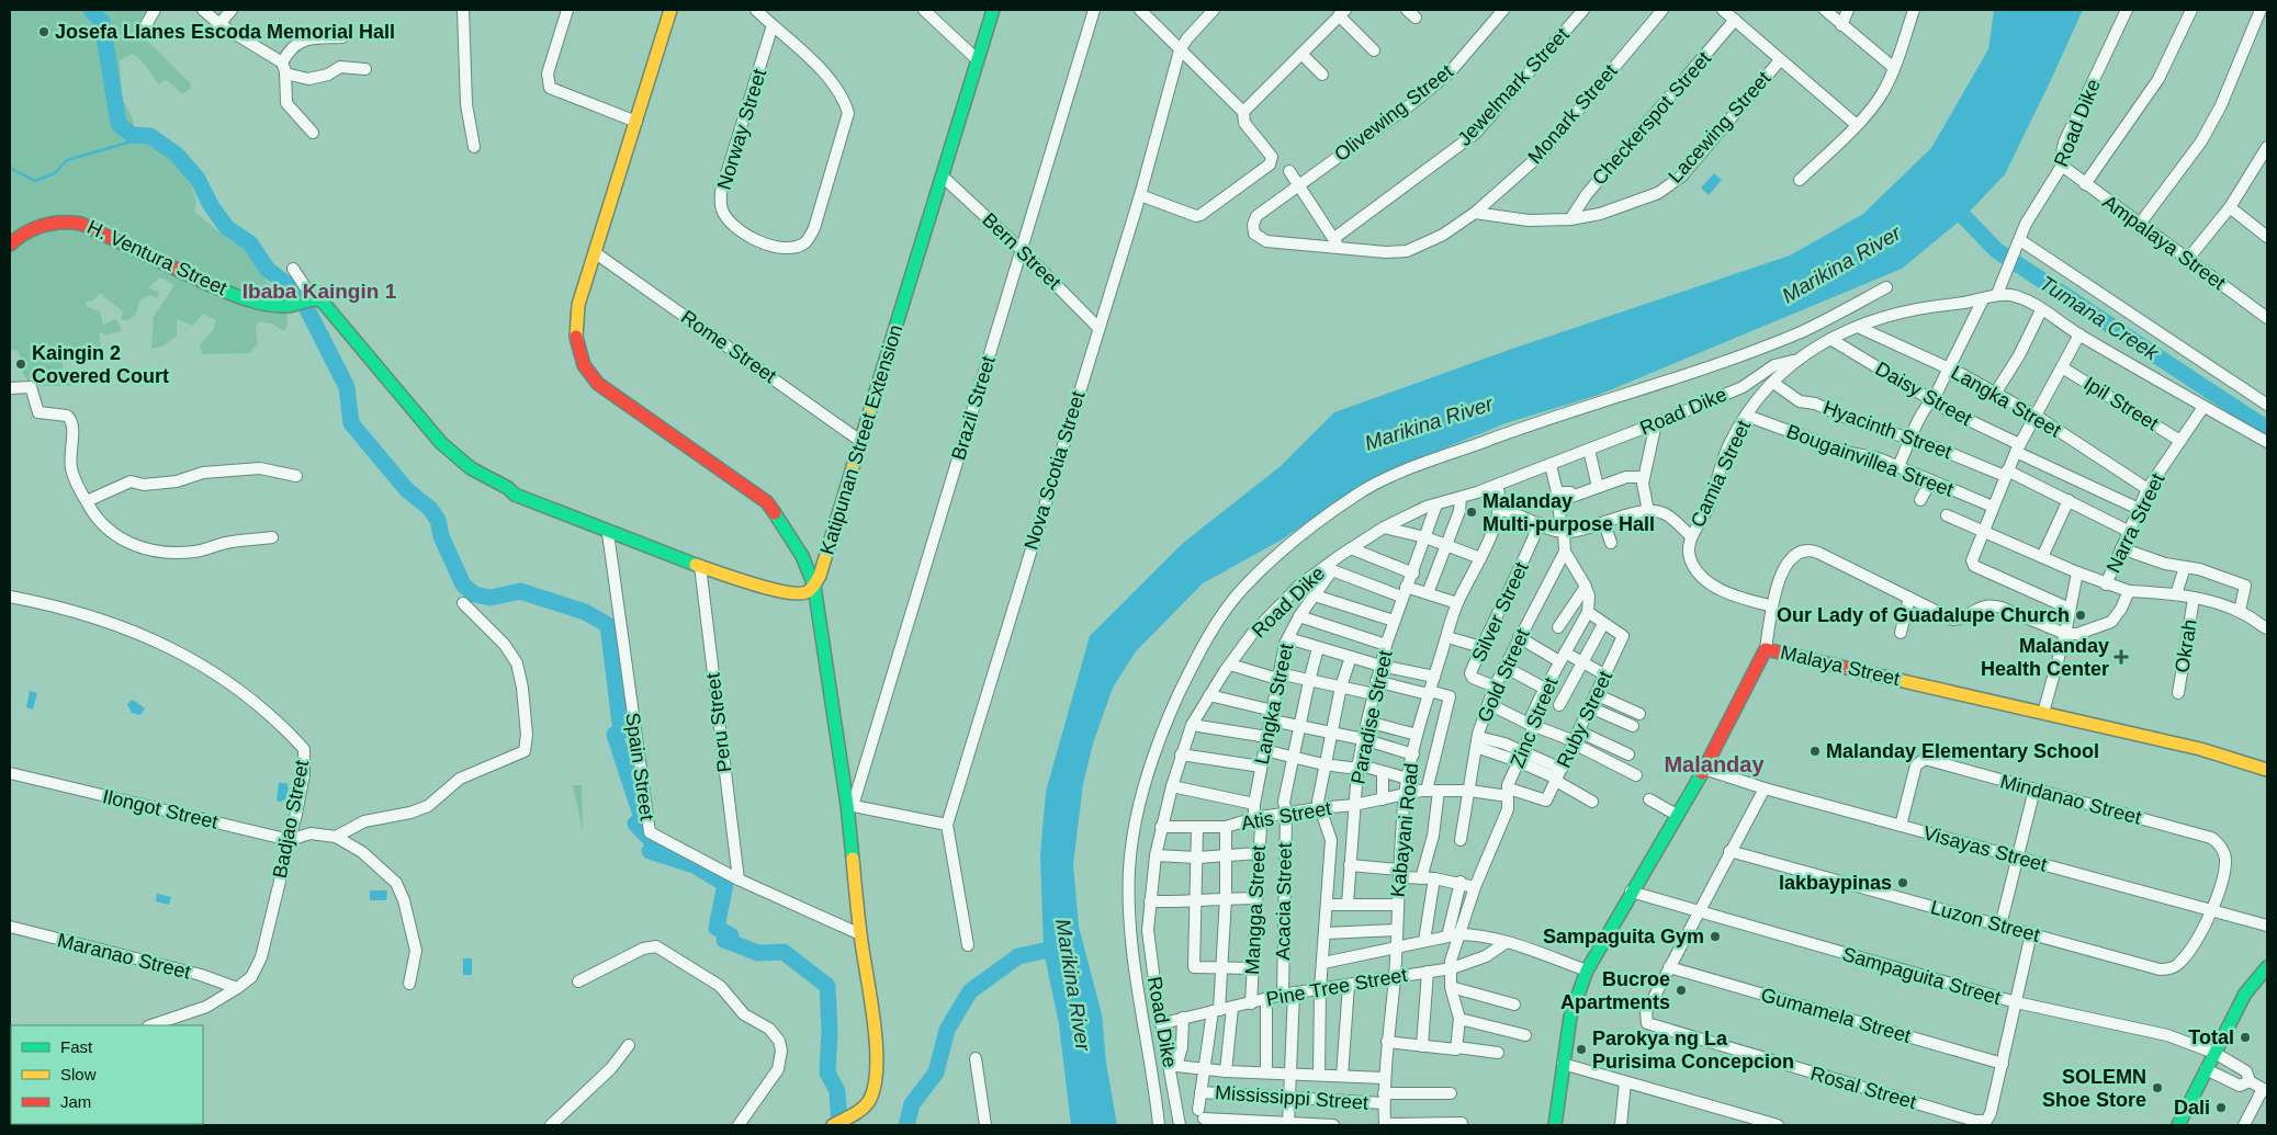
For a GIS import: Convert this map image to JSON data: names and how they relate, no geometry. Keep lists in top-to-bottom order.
{
  "streets": {
    "street": [
      "Jewelmark Street",
      "Olivewing Street",
      "Monark Street",
      "Checkerspot Street",
      "Road Dike",
      "Lacewing Street",
      "Norway Street",
      "Ampalaya Street",
      "Bern Street",
      "H. Ventura Street",
      "Rome Street",
      "Daisy Street",
      "Langka Street",
      "Ipil Street",
      "Brazil Street",
      "Hyacinth Street",
      "Katipunan Street Extension",
      "Bougainvillea Street",
      "Nova Scotia Street",
      "Camia Street",
      "Narra Street",
      "Silver Street",
      "Okrah",
      "Malaya Street",
      "Gold Street",
      "Paradise Street",
      "Ruby Street",
      "Peru Street",
      "Zinc Street",
      "Spain Street",
      "Mindanao Street",
      "Ilongot Street",
      "Atis Street",
      "Badjao Street",
      "Kabayani Road",
      "Visayas Street",
      "Acacia Street",
      "Mangga Street",
      "Luzon Street",
      "Maranao Street",
      "Sampaguita Street",
      "Pine Tree Street",
      "Gumamela Street",
      "Rosal Street",
      "Mississippi Street"
    ]
  },
  "crossings": [
    ["Monark Street", "Lacewing Street"],
    ["Checkerspot Street", "Lacewing Street"],
    ["Road Dike", "Ampalaya Street"],
    ["Road Dike", "Langka Street"],
    ["Road Dike", "Camia Street"],
    ["Road Dike", "Paradise Street"],
    ["Road Dike", "Atis Street"],
    ["Road Dike", "Kabayani Road"],
    ["Road Dike", "Pine Tree Street"],
    ["Bern Street", "Brazil Street"],
    ["Bern Street", "Katipunan Street Extension"],
    ["Bern Street", "Nova Scotia Street"],
    ["Rome Street", "Katipunan Street Extension"],
    ["Daisy Street", "Narra Street"],
    ["Langka Street", "Narra Street"],
    ["Langka Street", "Atis Street"],
    ["Langka Street", "Mangga Street"],
    ["Ipil Street", "Narra Street"],
    ["Hyacinth Street", "Camia Street"],
    ["Hyacinth Street", "Narra Street"],
    ["Bougainvillea Street", "Camia Street"],
    ["Silver Street", "Gold Street"],
    ["Malaya Street", "Visayas Street"],
    ["Malaya Street", "Sampaguita Street"],
    ["Gold Street", "Atis Street"],
    ["Paradise Street", "Atis Street"],
    ["Ruby Street", "Atis Street"],
    ["Peru Street", "Spain Street"],
    ["Zinc Street", "Atis Street"],
    ["Mindanao Street", "Visayas Street"],
    ["Mindanao Street", "Luzon Street"],
    ["Ilongot Street", "Badjao Street"],
    ["Atis Street", "Kabayani Road"],
    ["Atis Street", "Acacia Street"],
    ["Atis Street", "Mangga Street"],
    ["Badjao Street", "Maranao Street"],
    ["Kabayani Road", "Pine Tree Street"],
    ["Kabayani Road", "Mississippi Street"],
    ["Visayas Street", "Luzon Street"],
    ["Acacia Street", "Pine Tree Street"],
    ["Acacia Street", "Mississippi Street"],
    ["Mangga Street", "Pine Tree Street"],
    ["Gumamela Street", "Rosal Street"]
  ],
  "districts": ["Ibaba Kaingin 1", "Malanday"],
  "water": ["Marikina River", "Tumana Creek"],
  "places": {
    "other": [
      "Josefa Llanes Escoda Memorial Hall",
      "Kaingin 2 Covered Court",
      "Malanday Multi-purpose Hall",
      "Our Lady of Guadalupe Church",
      "Malanday Elementary School",
      "lakbaypinas",
      "Sampaguita Gym",
      "Bucroe Apartments",
      "Total",
      "Parokya ng La Purisima Concepcion",
      "SOLEMN Shoe Store",
      "Dali"
    ],
    "health": ["Malanday Health Center"]
  },
  "legend": ["Fast", "Slow", "Jam"]
}
